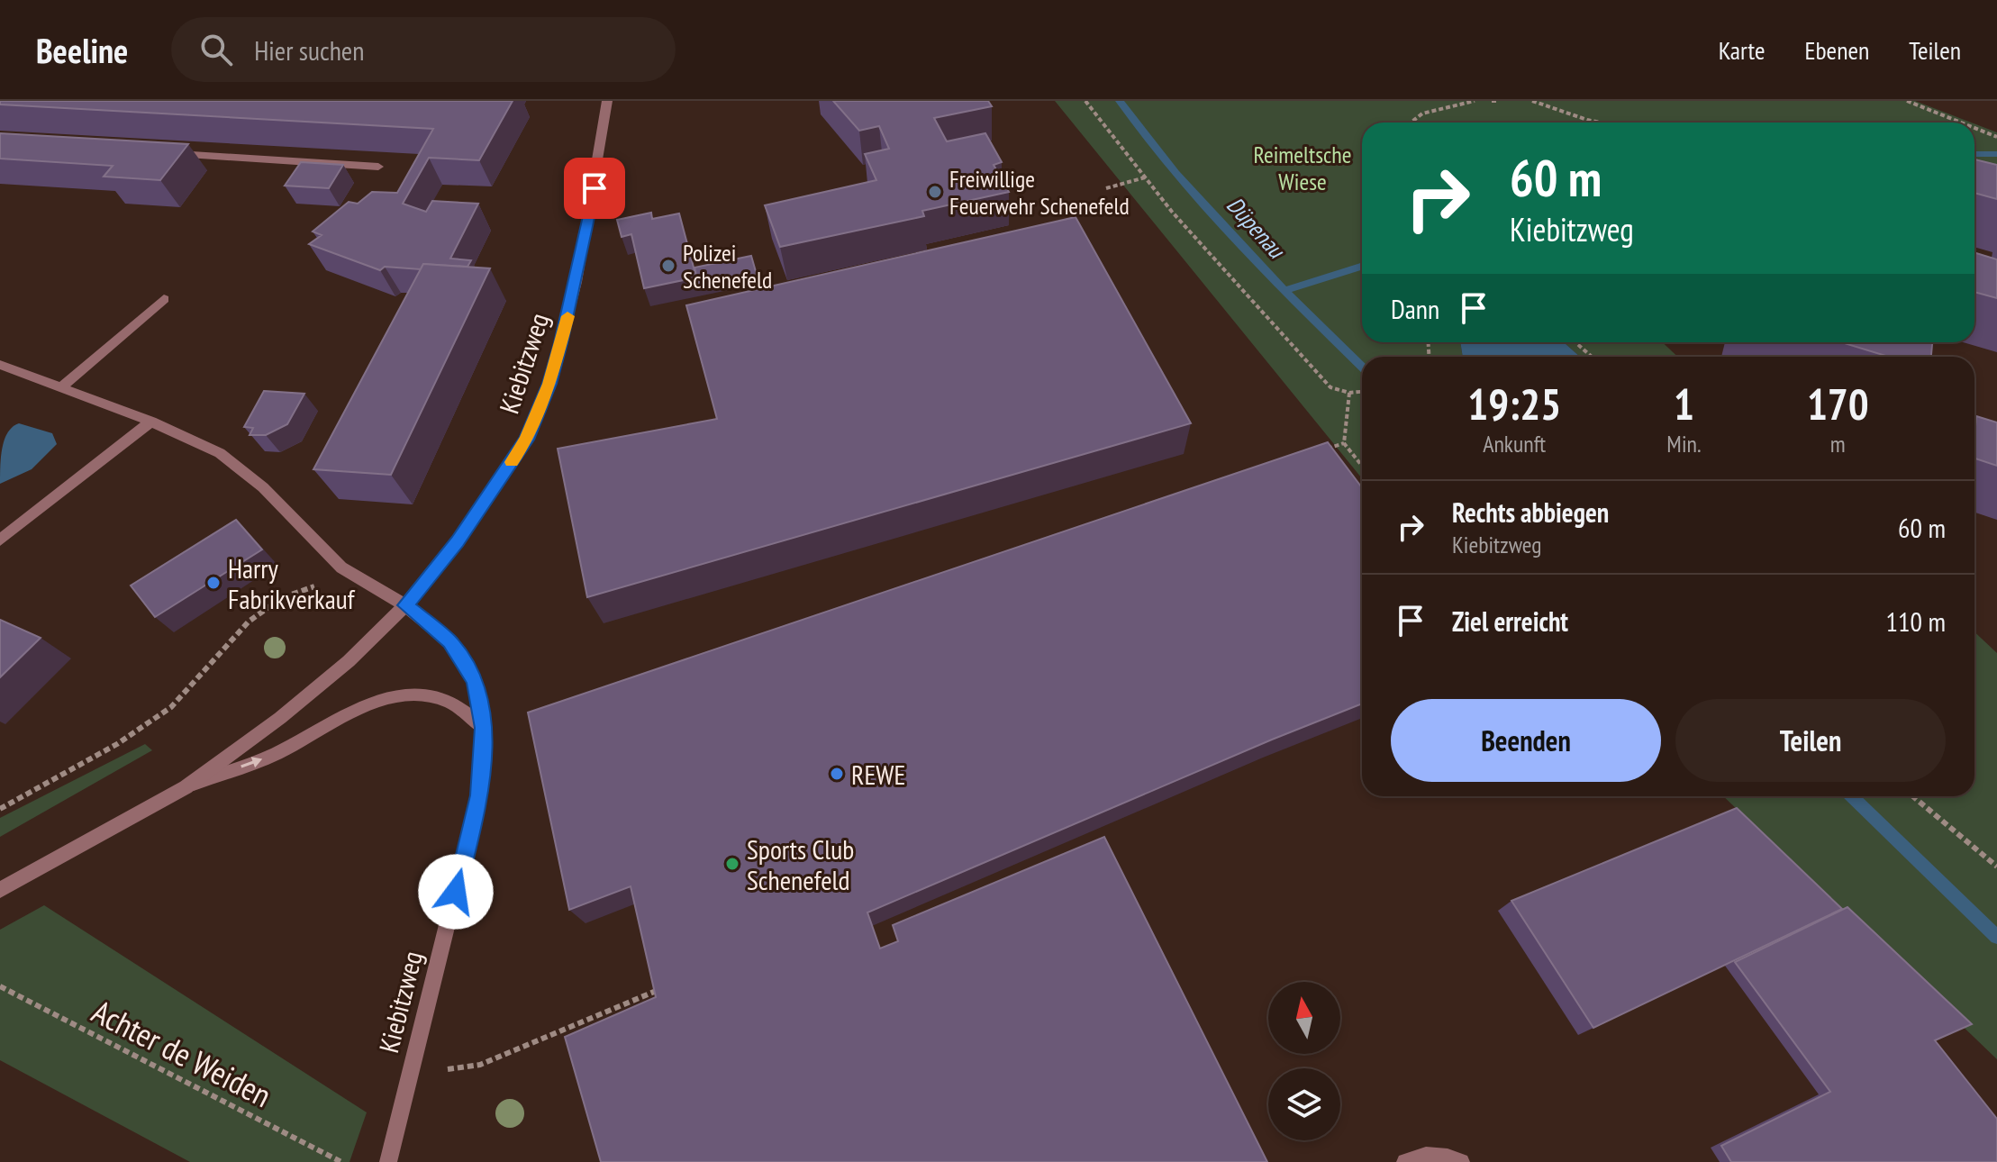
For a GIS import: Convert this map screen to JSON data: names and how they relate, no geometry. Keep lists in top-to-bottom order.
{
  "streets": {
    "street": ["Kiebitzweg"],
    "path": ["Achter de Weiden"]
  },
  "water": ["Düpenau"],
  "parks": ["Reimeltsche Wiese"],
  "places": [
    "Freiwillige Feuerwehr Schenefeld",
    "Polizei Schenefeld",
    "Harry Fabrikverkauf",
    "REWE",
    "Sports Club Schenefeld"
  ],
  "north": "top",
  "page": {
    "header": "Beeline",
    "search": "Hier suchen",
    "nav": ["Karte", "Ebenen", "Teilen"],
    "turn": ["60 m", "Kiebitzweg"],
    "then": "Dann",
    "eta": [
      "19:25",
      "Ankunft",
      "1",
      "Min.",
      "170",
      "m"
    ],
    "list": [
      {
        "name": "Rechts abbiegen",
        "note": "Kiebitzweg",
        "value": "60 m"
      },
      {
        "name": "Ziel erreicht",
        "value": "110 m"
      }
    ],
    "buttons": ["Beenden", "Teilen"]
  }
}
